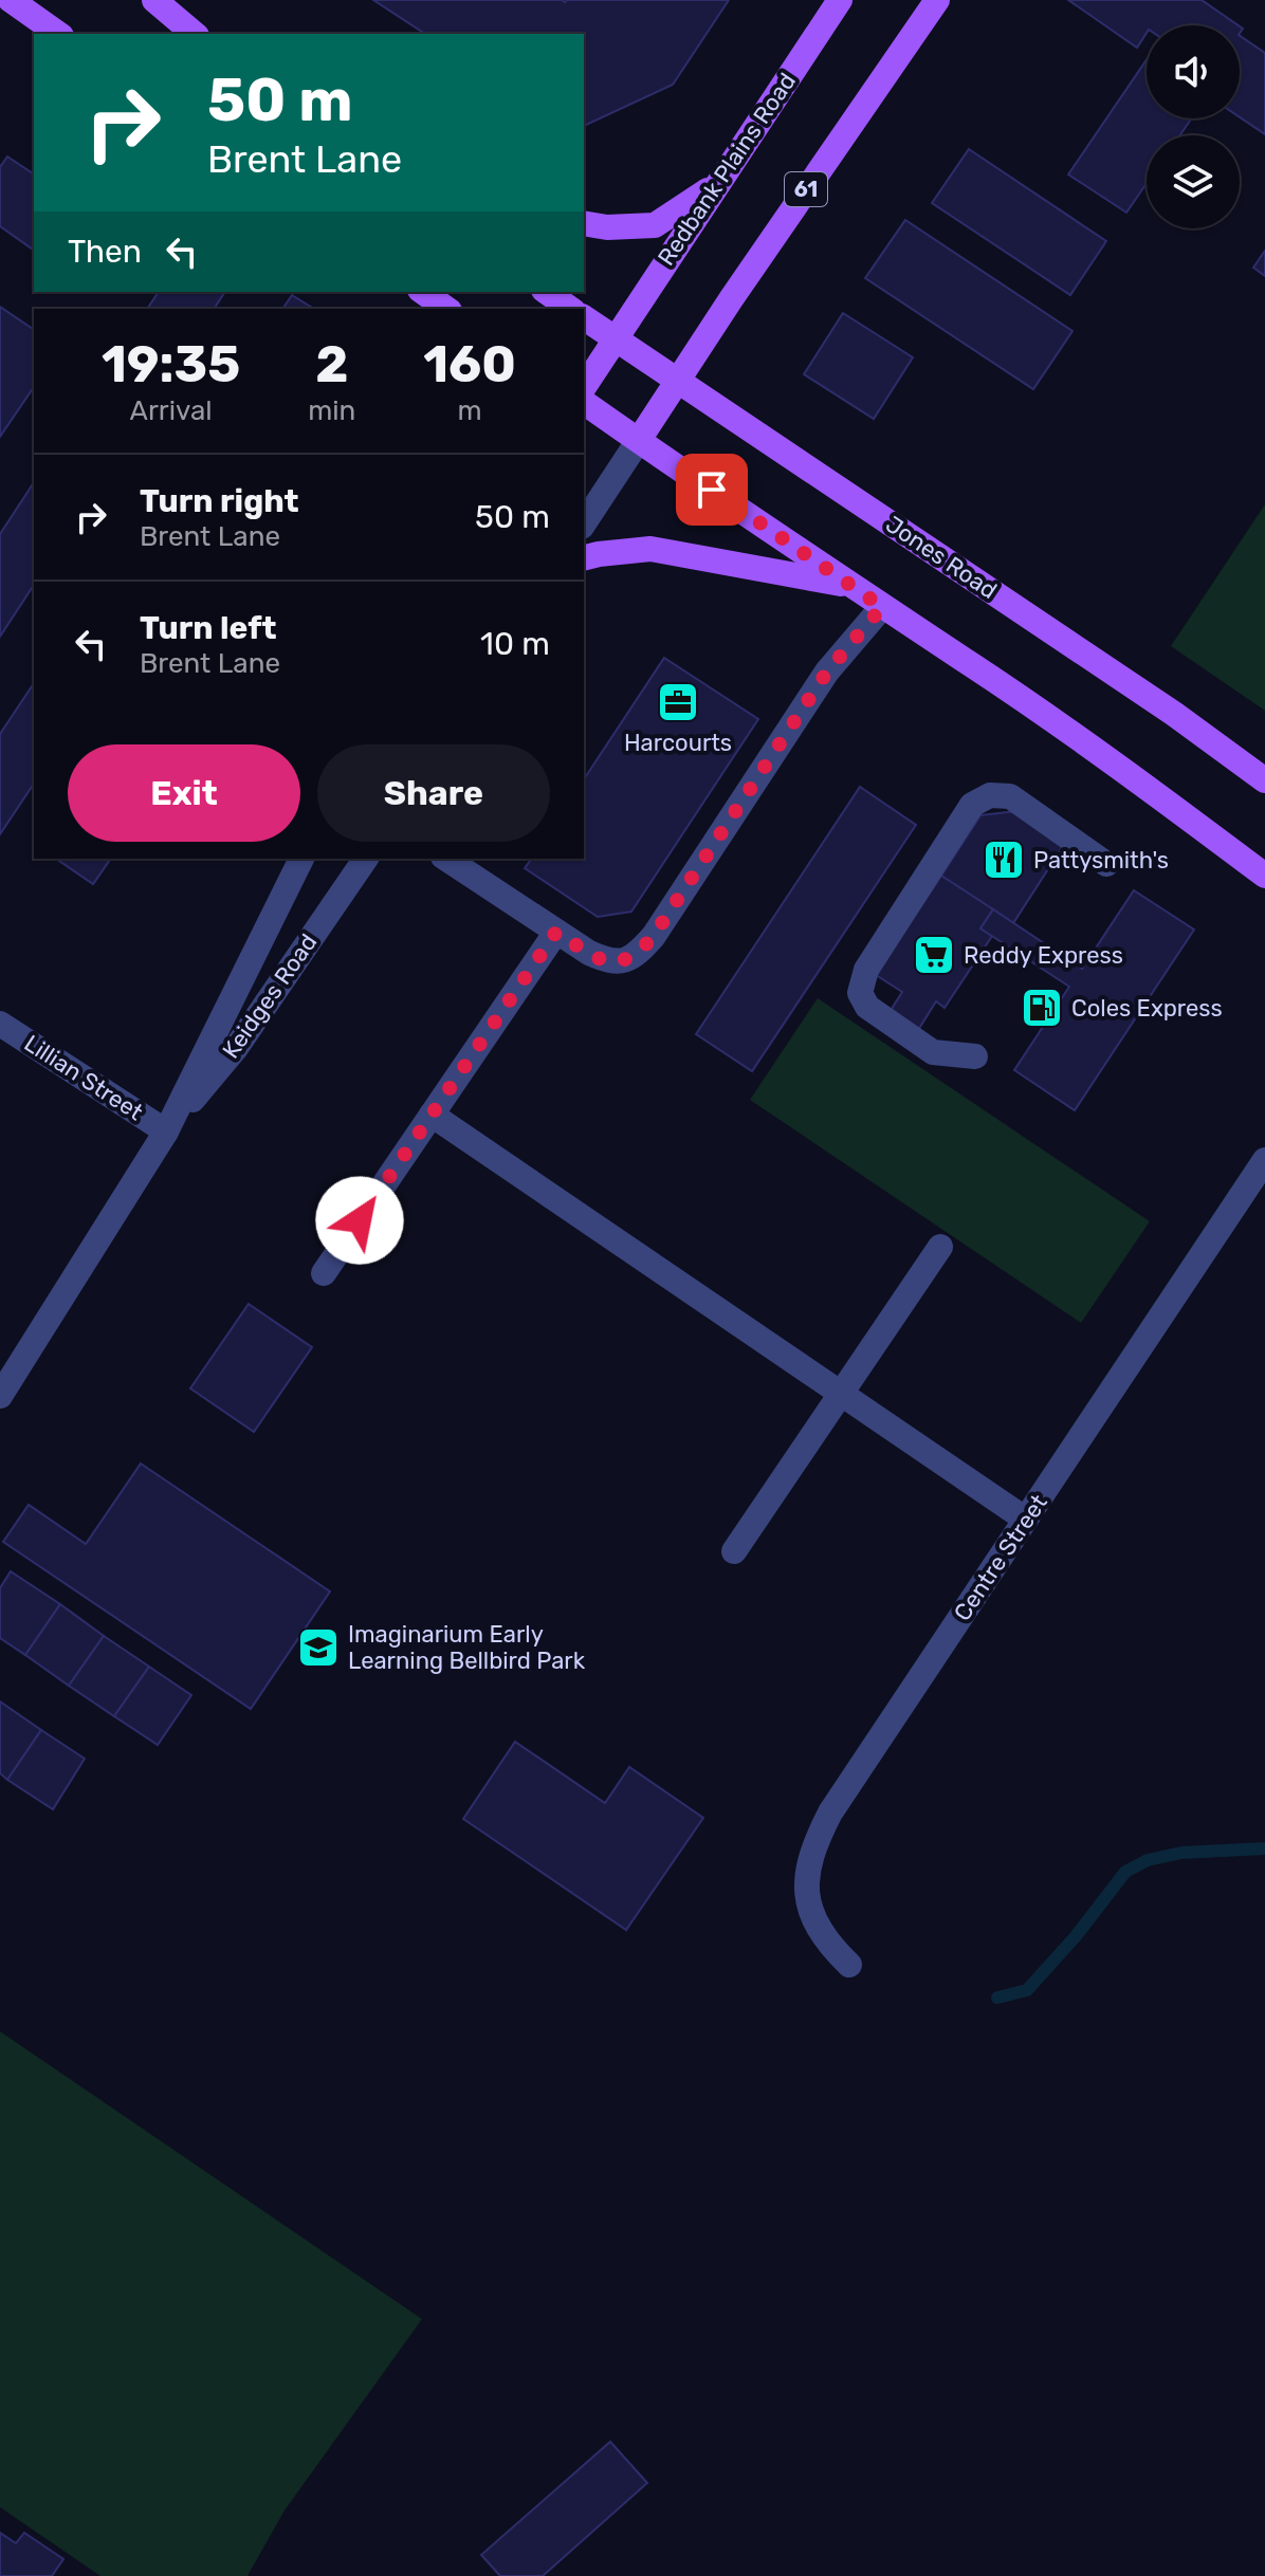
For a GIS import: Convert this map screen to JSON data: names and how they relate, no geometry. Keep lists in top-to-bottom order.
{
  "streets": {
    "main road": ["Redbank Plains Road", "61", "Jones Road"],
    "street": ["Keidges Road", "Lillian Street", "Centre Street"]
  },
  "crossings": [
    ["Redbank Plains Road", "Jones Road"],
    ["61", "Jones Road"],
    ["Keidges Road", "Lillian Street"]
  ],
  "places": {
    "office": ["Harcourts"],
    "restaurant": ["Pattysmith's"],
    "supermarket": ["Reddy Express"],
    "fuel station": ["Coles Express"],
    "school or university": ["Imaginarium Early Learning Bellbird Park"]
  },
  "page": {
    "turn": ["50 m", "Brent Lane"],
    "then": "Then",
    "eta": [
      "19:35",
      "Arrival",
      "2",
      "min",
      "160",
      "m"
    ],
    "list": [
      {
        "name": "Turn right",
        "note": "Brent Lane",
        "value": "50 m"
      },
      {
        "name": "Turn left",
        "note": "Brent Lane",
        "value": "10 m"
      }
    ],
    "buttons": ["Exit", "Share"]
  }
}
